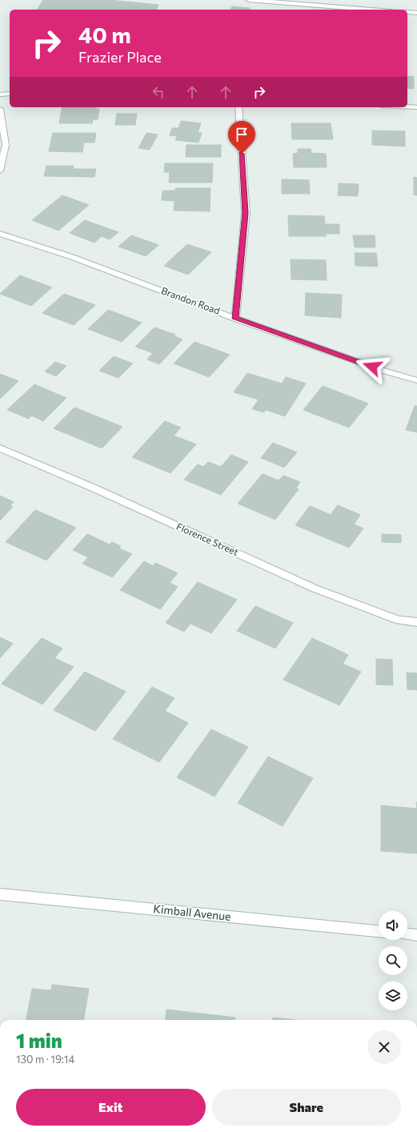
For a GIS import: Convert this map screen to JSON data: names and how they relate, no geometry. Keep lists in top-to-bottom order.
{
  "streets": {
    "street": ["Brandon Road", "Florence Street", "Kimball Avenue"]
  },
  "page": {
    "turn": ["40 m", "Frazier Place"],
    "heading": ["1 min", "130 m · 19:14"],
    "buttons": ["Exit", "Share"]
  }
}
